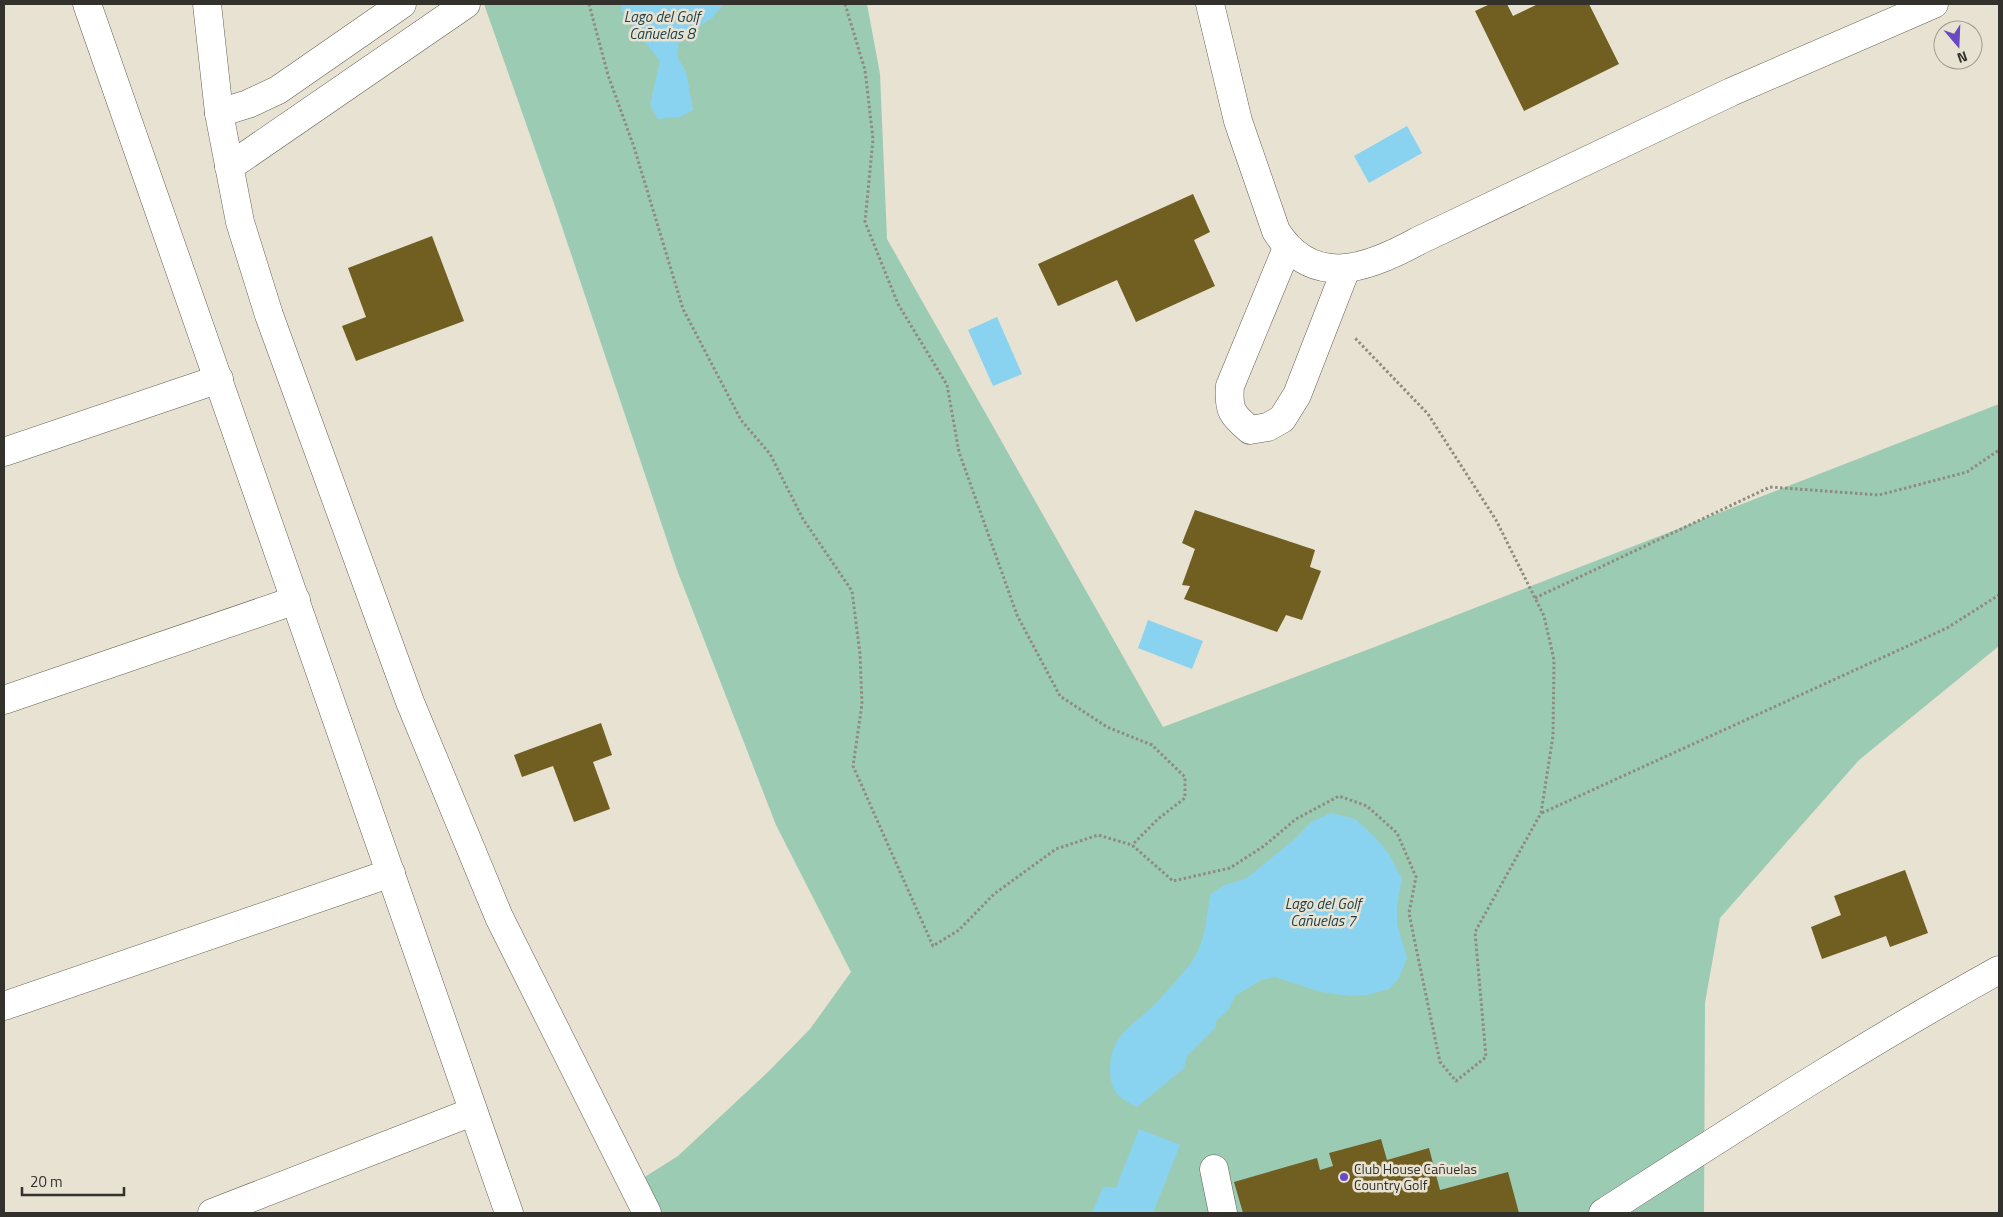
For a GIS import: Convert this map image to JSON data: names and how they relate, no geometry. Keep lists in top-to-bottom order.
{
  "water": ["Lago del Golf Cañuelas 8", "Lago del Golf Cañuelas 7"],
  "places": ["Club House Cañuelas Country Golf"],
  "scale_bar": "20 m",
  "north": "bottom"
}
